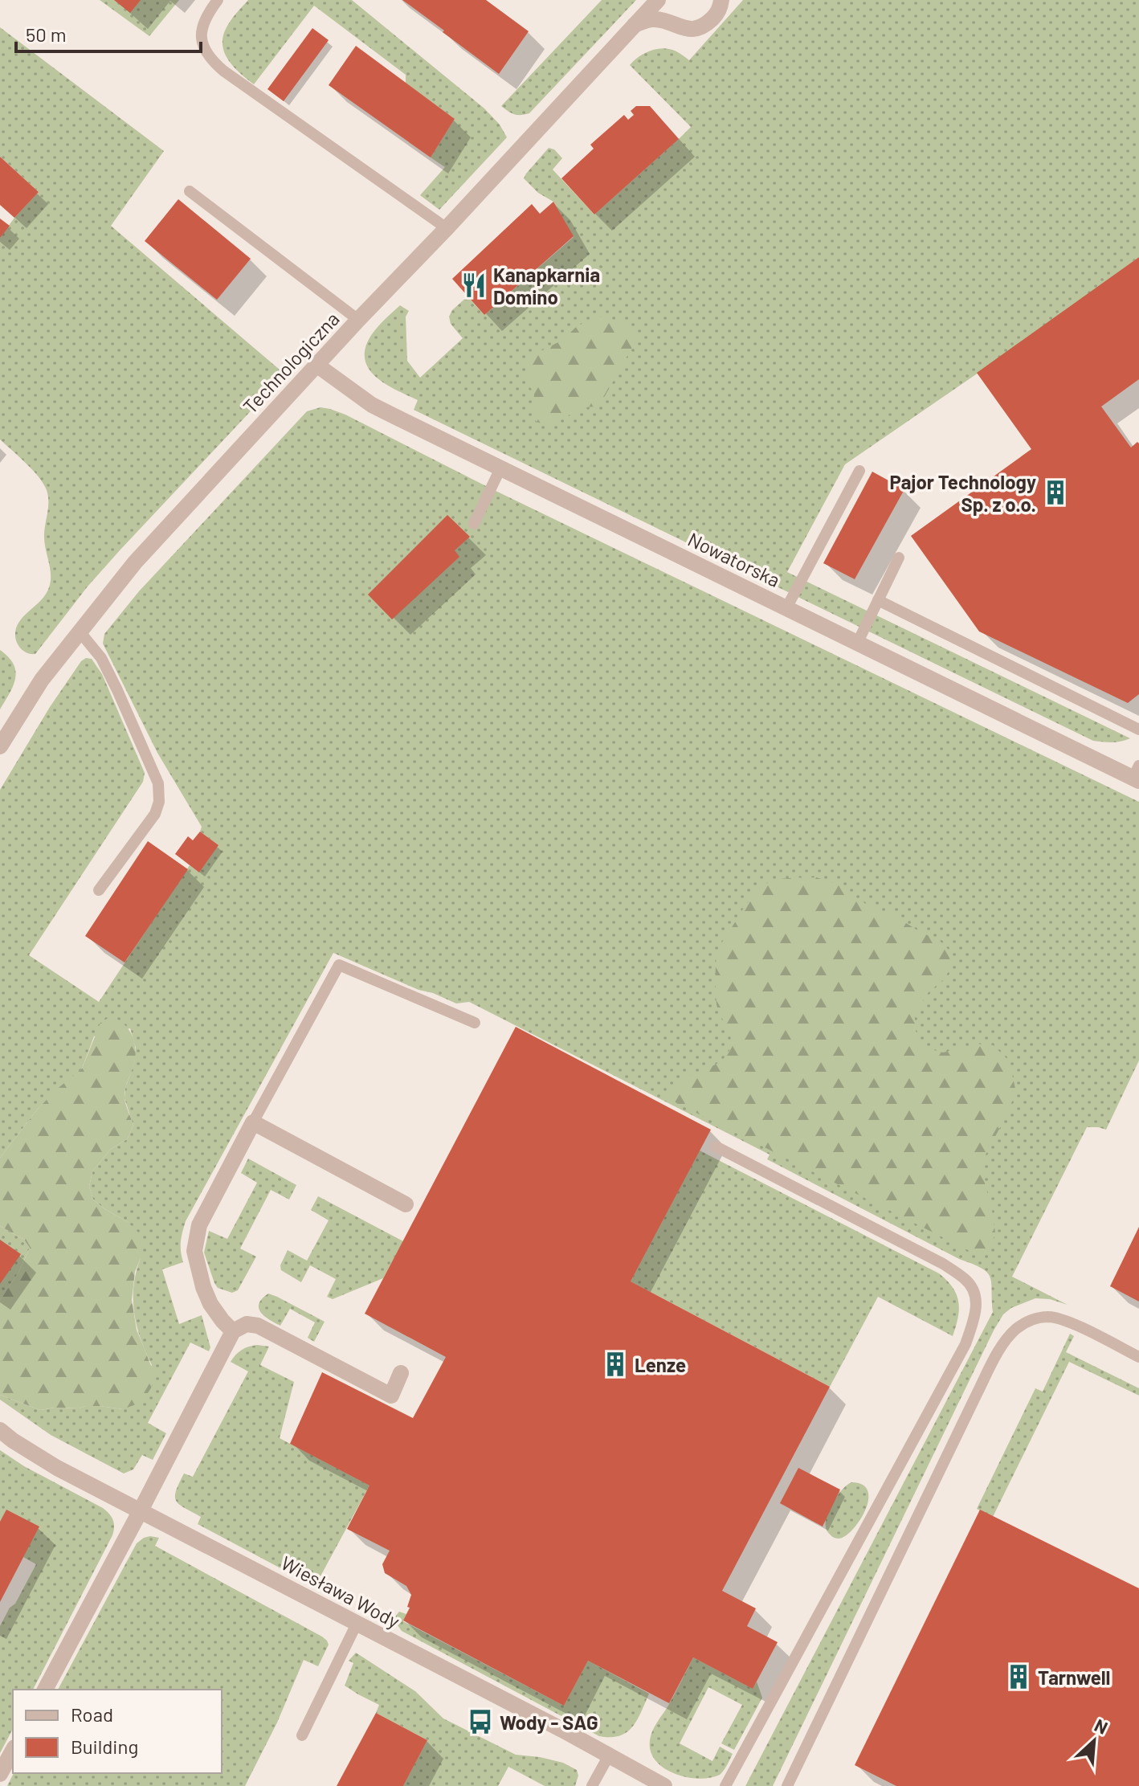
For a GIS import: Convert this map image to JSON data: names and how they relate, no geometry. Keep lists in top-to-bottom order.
{
  "streets": {
    "street": ["Technologiczna", "Nowatorska", "Wiesława Wody"]
  },
  "crossings": [
    ["Technologiczna", "Nowatorska"]
  ],
  "places": {
    "restaurant": ["Kanapkarnia Domino"],
    "building": ["Pajor Technology Sp. z o.o.", "Lenze", "Tarnwell"],
    "bus stop": ["Wody - SAG"]
  },
  "legend": ["Road", "Building"],
  "scale_bar": "50 m",
  "north": "top right"
}
